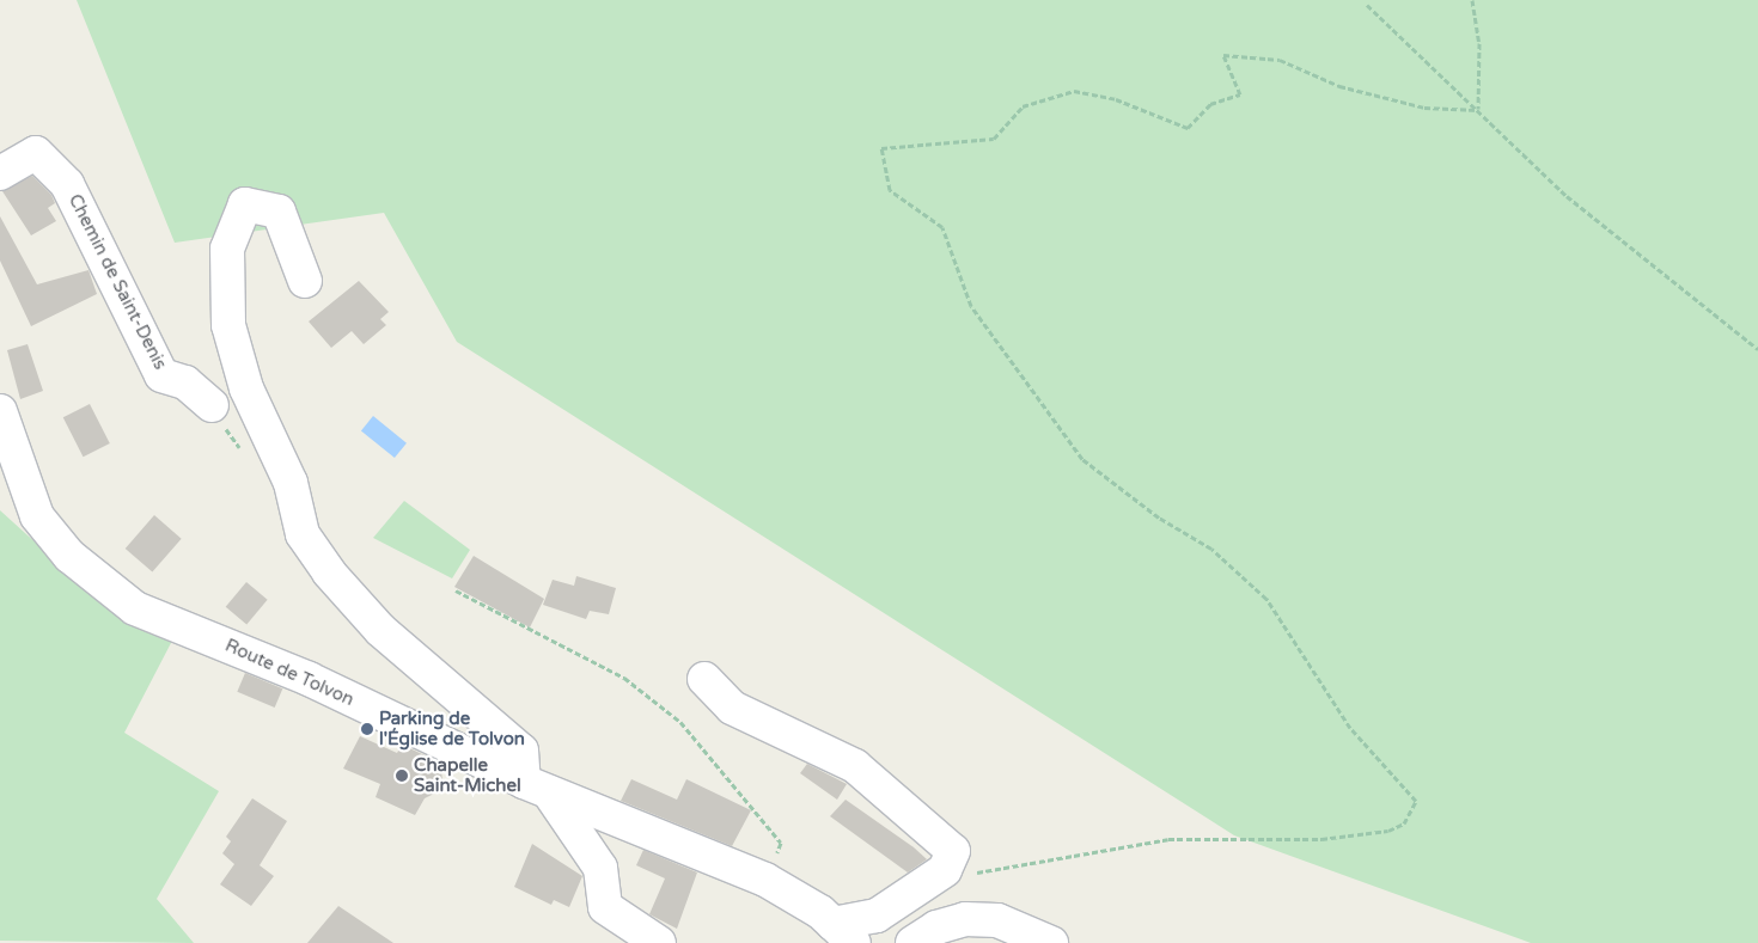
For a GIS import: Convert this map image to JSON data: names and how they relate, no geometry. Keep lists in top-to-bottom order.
{
  "streets": {
    "street": ["Chemin de Saint-Denis", "Route de Tolvon"]
  },
  "places": ["Parking de l'Église de Tolvon", "Chapelle Saint-Michel"]
}
